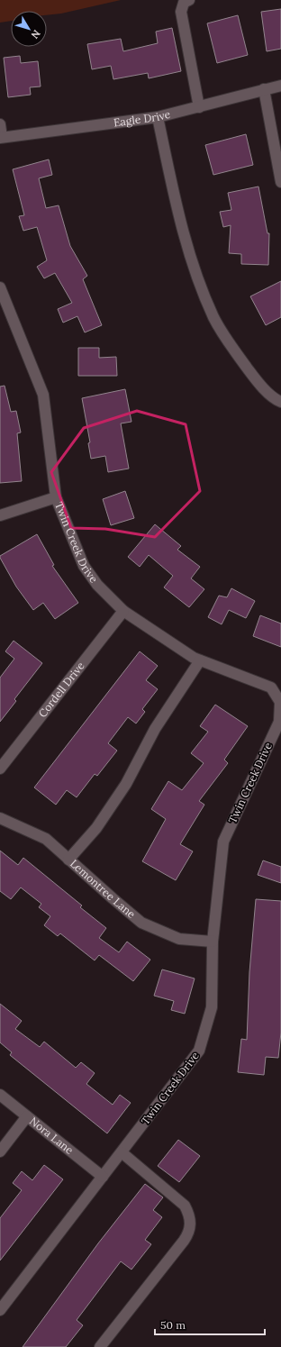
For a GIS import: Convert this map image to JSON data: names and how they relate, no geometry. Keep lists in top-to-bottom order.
{
  "streets": {
    "street": [
      "Eagle Drive",
      "Twin Creek Drive",
      "Cordell Drive",
      "Lemontree Lane",
      "Nora Lane"
    ]
  },
  "crossings": [
    ["Twin Creek Drive", "Cordell Drive"],
    ["Twin Creek Drive", "Lemontree Lane"],
    ["Twin Creek Drive", "Nora Lane"]
  ],
  "scale_bar": "50 m",
  "north": "bottom right"
}
